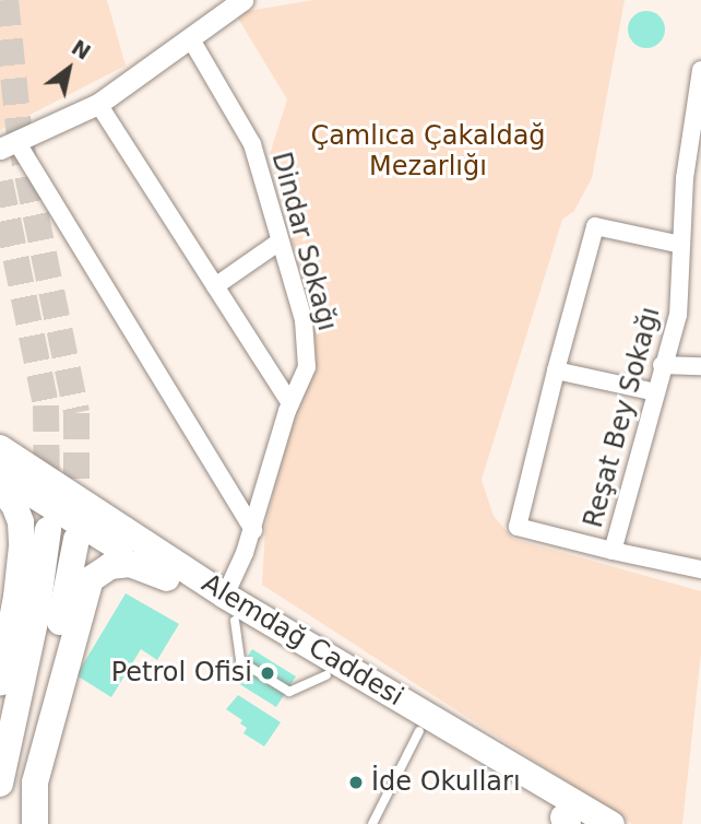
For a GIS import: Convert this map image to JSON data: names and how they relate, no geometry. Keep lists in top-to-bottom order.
{
  "streets": {
    "main road": ["Alemdağ Caddesi"],
    "street": ["Dindar Sokağı", "Reşat Bey Sokağı"]
  },
  "crossings": [
    ["Dindar Sokağı", "Alemdağ Caddesi"]
  ],
  "parks": ["Çamlıca Çakaldağ Mezarlığı"],
  "places": ["Petrol Ofisi", "İde Okulları"],
  "north": "top right"
}
